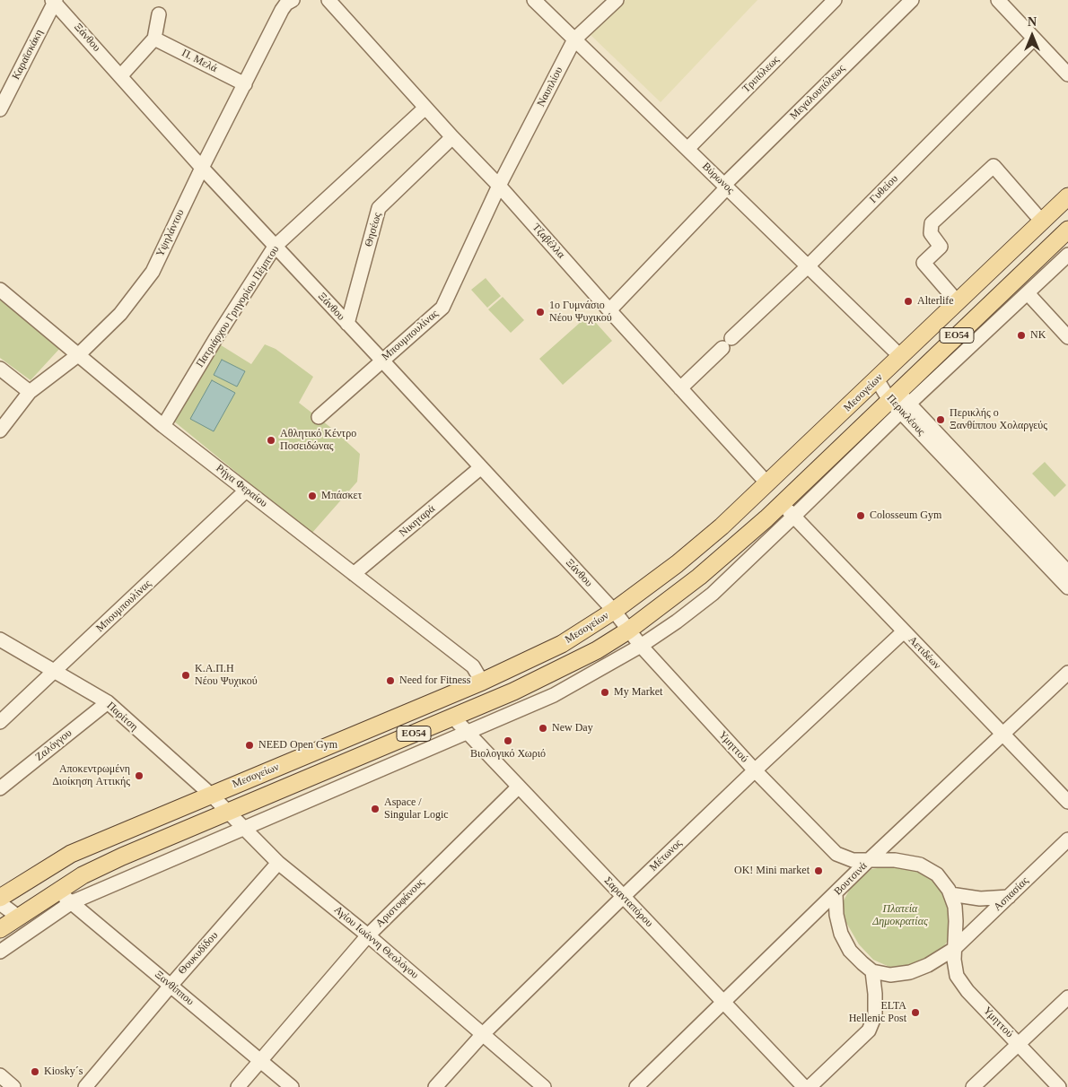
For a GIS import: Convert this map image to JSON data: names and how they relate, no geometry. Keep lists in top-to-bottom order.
{
  "streets": {
    "main road": ["ΕΟ54", "Μεσογείων"],
    "street": [
      "Ξάνθου",
      "Καραϊσκάκη",
      "Π. Μελά",
      "Τριπόλεως",
      "Ναυπλίου",
      "Μεγαλουπόλεως",
      "Βύρωνος",
      "Γυθείου",
      "Θησέως",
      "Υψηλάντου",
      "Τζαβέλλα",
      "Πατριάρχου Γρηγορίου Πέμπτου",
      "Μπουμπουλίνας",
      "Περικλέους",
      "Ρήγα Φεραίου",
      "Νικηταρά",
      "Αετιδέων",
      "Παρίτση",
      "Ζαλόγγου",
      "Υμηττού",
      "Μέτωνος",
      "Βουτσινά",
      "Ασπασίας",
      "Σαρανταπόρου",
      "Αριστοφάνους",
      "Αγίου Ιωάννη Θεολόγου",
      "Θουκυδίδου",
      "Ξανθίππου"
    ]
  },
  "crossings": [
    ["Ξάνθου", "Καραϊσκάκη"],
    ["Ξάνθου", "Θησέως"],
    ["Ξάνθου", "Υψηλάντου"],
    ["Ξάνθου", "Πατριάρχου Γρηγορίου Πέμπτου"],
    ["Ξάνθου", "Μπουμπουλίνας"],
    ["Ξάνθου", "Μεσογείων"],
    ["Ξάνθου", "Νικηταρά"],
    ["Ξάνθου", "Υμηττού"],
    ["Π. Μελά", "Υψηλάντου"],
    ["Τριπόλεως", "Βύρωνος"],
    ["Ναυπλίου", "Βύρωνος"],
    ["Ναυπλίου", "Τζαβέλλα"],
    ["Ναυπλίου", "Μπουμπουλίνας"],
    ["Μεγαλουπόλεως", "Βύρωνος"],
    ["Μεγαλουπόλεως", "Τζαβέλλα"],
    ["Βύρωνος", "Γυθείου"],
    ["Βύρωνος", "Μεσογείων"],
    ["Γυθείου", "Τζαβέλλα"],
    ["Θησέως", "Τζαβέλλα"],
    ["Υψηλάντου", "Ρήγα Φεραίου"],
    ["Τζαβέλλα", "Πατριάρχου Γρηγορίου Πέμπτου"],
    ["Τζαβέλλα", "Μπουμπουλίνας"],
    ["Τζαβέλλα", "Μεσογείων"],
    ["Πατριάρχου Γρηγορίου Πέμπτου", "Ρήγα Φεραίου"],
    ["Μπουμπουλίνας", "Ρήγα Φεραίου"],
    ["Μπουμπουλίνας", "Παρίτση"],
    ["Μεσογείων", "Περικλέους"],
    ["Μεσογείων", "Ρήγα Φεραίου"],
    ["Μεσογείων", "Αετιδέων"],
    ["Μεσογείων", "Παρίτση"],
    ["Μεσογείων", "Υμηττού"],
    ["Μεσογείων", "Σαρανταπόρου"],
    ["Μεσογείων", "Αγίου Ιωάννη Θεολόγου"],
    ["Μεσογείων", "Ξανθίππου"],
    ["Ρήγα Φεραίου", "Νικηταρά"],
    ["Αετιδέων", "Μέτωνος"],
    ["Αετιδέων", "Βουτσινά"],
    ["Παρίτση", "Ζαλόγγου"],
    ["Παρίτση", "Αγίου Ιωάννη Θεολόγου"],
    ["Υμηττού", "Μέτωνος"],
    ["Υμηττού", "Βουτσινά"],
    ["Υμηττού", "Ασπασίας"],
    ["Μέτωνος", "Σαρανταπόρου"],
    ["Μέτωνος", "Αγίου Ιωάννη Θεολόγου"],
    ["Βουτσινά", "Ασπασίας"],
    ["Βουτσινά", "Σαρανταπόρου"],
    ["Σαρανταπόρου", "Αριστοφάνους"],
    ["Αριστοφάνους", "Αγίου Ιωάννη Θεολόγου"],
    ["Αριστοφάνους", "Ξανθίππου"],
    ["Αγίου Ιωάννη Θεολόγου", "Θουκυδίδου"],
    ["Θουκυδίδου", "Ξανθίππου"]
  ],
  "parks": ["Πλατεία Δημοκρατίας"],
  "places": [
    "Alterlife",
    "1ο Γυμνάσιο Νέου Ψυχικού",
    "NK",
    "Περικλής ο Ξανθίππου Χολαργεύς",
    "Αθλητικό Κέντρο Ποσειδώνας",
    "Μπάσκετ",
    "Colosseum Gym",
    "Κ.Α.Π.Η Νέου Ψυχικού",
    "Need for Fitness",
    "My Market",
    "New Day",
    "Βιολογικό Χωριό",
    "NEED Open Gym",
    "Αποκεντρωμένη Διοίκηση Αττικής",
    "Aspace / Singular Logic",
    "OK! Mini market",
    "ELTA Hellenic Post",
    "Kiosky´s"
  ],
  "north": "top"
}
